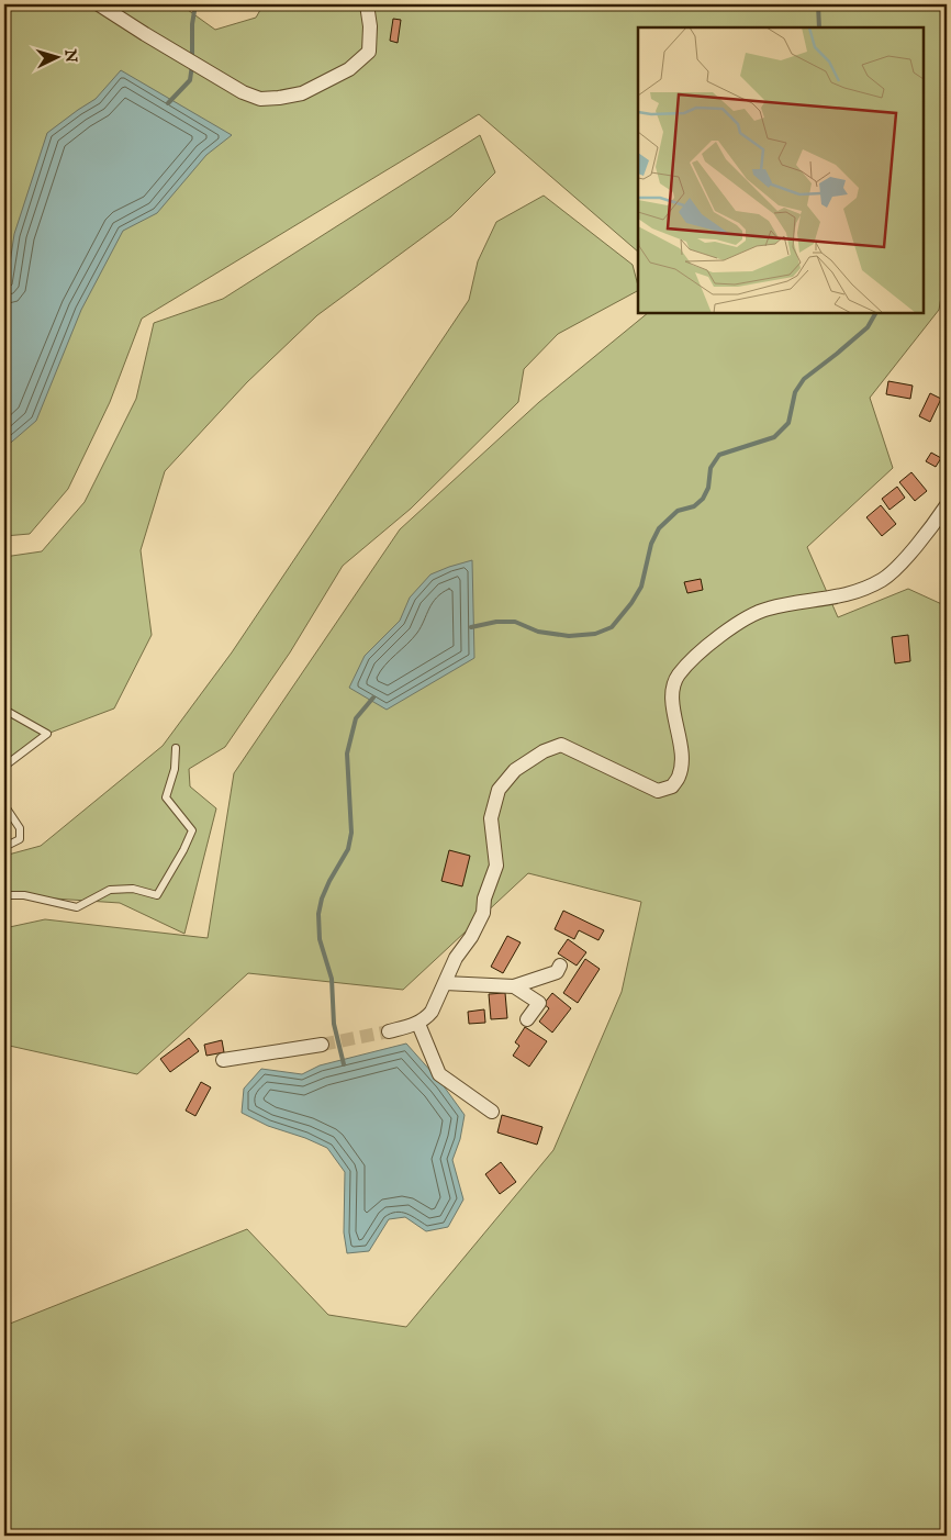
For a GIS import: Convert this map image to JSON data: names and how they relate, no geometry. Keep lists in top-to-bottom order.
{
  "north": "right"
}
